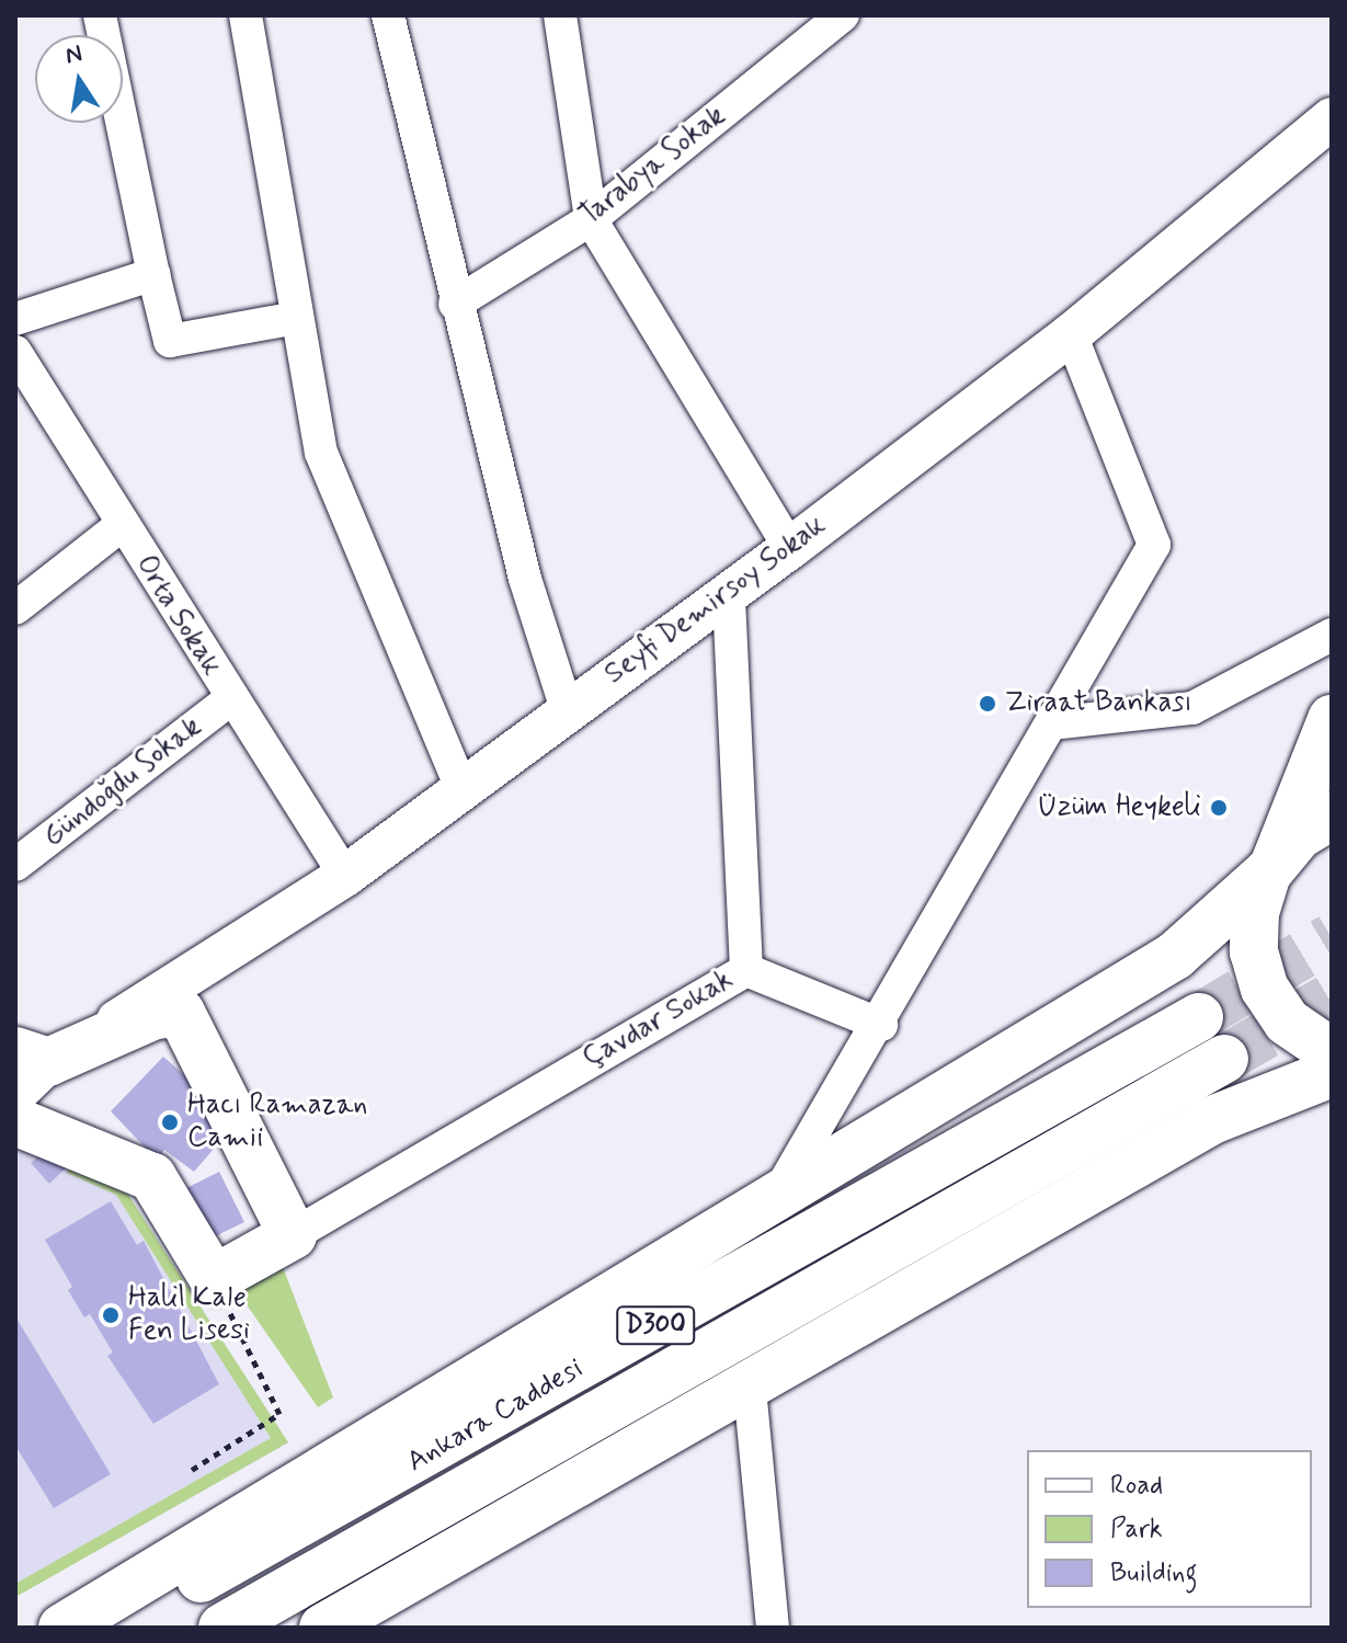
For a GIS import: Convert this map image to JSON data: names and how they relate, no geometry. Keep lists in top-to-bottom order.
{
  "streets": {
    "main road": ["D300", "Ankara Caddesi"],
    "street": [
      "Tarabya Sokak",
      "Seyfi Demirsoy Sokak",
      "Orta Sokak",
      "Gündoğdu Sokak",
      "Çavdar Sokak"
    ]
  },
  "crossings": [
    ["Seyfi Demirsoy Sokak", "Orta Sokak"],
    ["Seyfi Demirsoy Sokak", "Çavdar Sokak"],
    ["Orta Sokak", "Gündoğdu Sokak"]
  ],
  "places": [
    "Ziraat Bankası",
    "Üzüm Heykeli",
    "Hacı Ramazan Camii",
    "Halil Kale Fen Lisesi"
  ],
  "legend": ["Road", "Park", "Building"],
  "north": "top"
}
